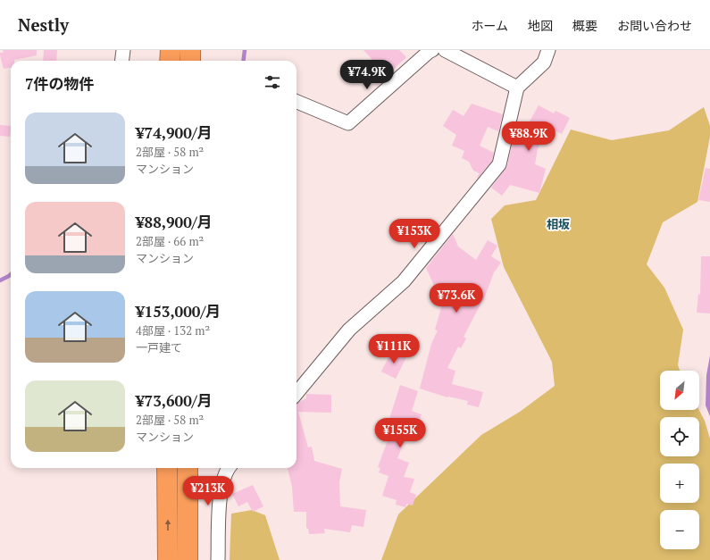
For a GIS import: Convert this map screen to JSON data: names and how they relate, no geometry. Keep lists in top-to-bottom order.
{
  "districts": ["相坂"],
  "north": "bottom left",
  "page": {
    "header": "Nestly",
    "nav": [
      "ホーム",
      "地図",
      "概要",
      "お問い合わせ"
    ],
    "price": [
      "¥74.9K",
      "¥88.9K",
      "¥153K",
      "¥73.6K",
      "¥111K",
      "¥155K",
      "¥213K"
    ],
    "heading": "7件の物件",
    "list": [
      {
        "name": "¥74,900/月",
        "note": "2部屋 · 58 m² · マンション"
      },
      {
        "name": "¥88,900/月",
        "note": "2部屋 · 66 m² · マンション"
      },
      {
        "name": "¥153,000/月",
        "note": "4部屋 · 132 m² · 一戸建て"
      },
      {
        "name": "¥73,600/月",
        "note": "2部屋 · 58 m² · マンション"
      }
    ],
    "map_buttons": ["+", "−"]
  }
}
